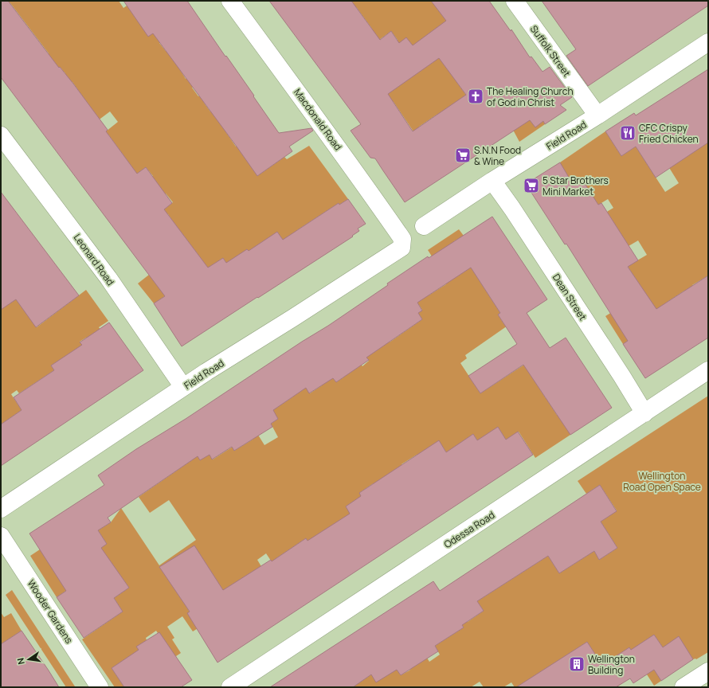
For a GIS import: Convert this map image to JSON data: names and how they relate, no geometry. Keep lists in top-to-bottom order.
{
  "streets": {
    "street": [
      "Suffolk Street",
      "Macdonald Road",
      "Field Road",
      "Leonard Road",
      "Dean Street",
      "Odessa Road",
      "Wooder Gardens"
    ]
  },
  "crossings": [
    ["Suffolk Street", "Field Road"],
    ["Macdonald Road", "Field Road"],
    ["Field Road", "Leonard Road"],
    ["Field Road", "Dean Street"],
    ["Dean Street", "Odessa Road"]
  ],
  "parks": ["Wellington Road Open Space"],
  "places": {
    "church": ["The Healing Church of God in Christ"],
    "restaurant": ["CFC Crispy Fried Chicken"],
    "supermarket": ["S.N.N Food & Wine", "5 Star Brothers Mini Market"],
    "building": ["Wellington Building"]
  },
  "north": "left"
}
